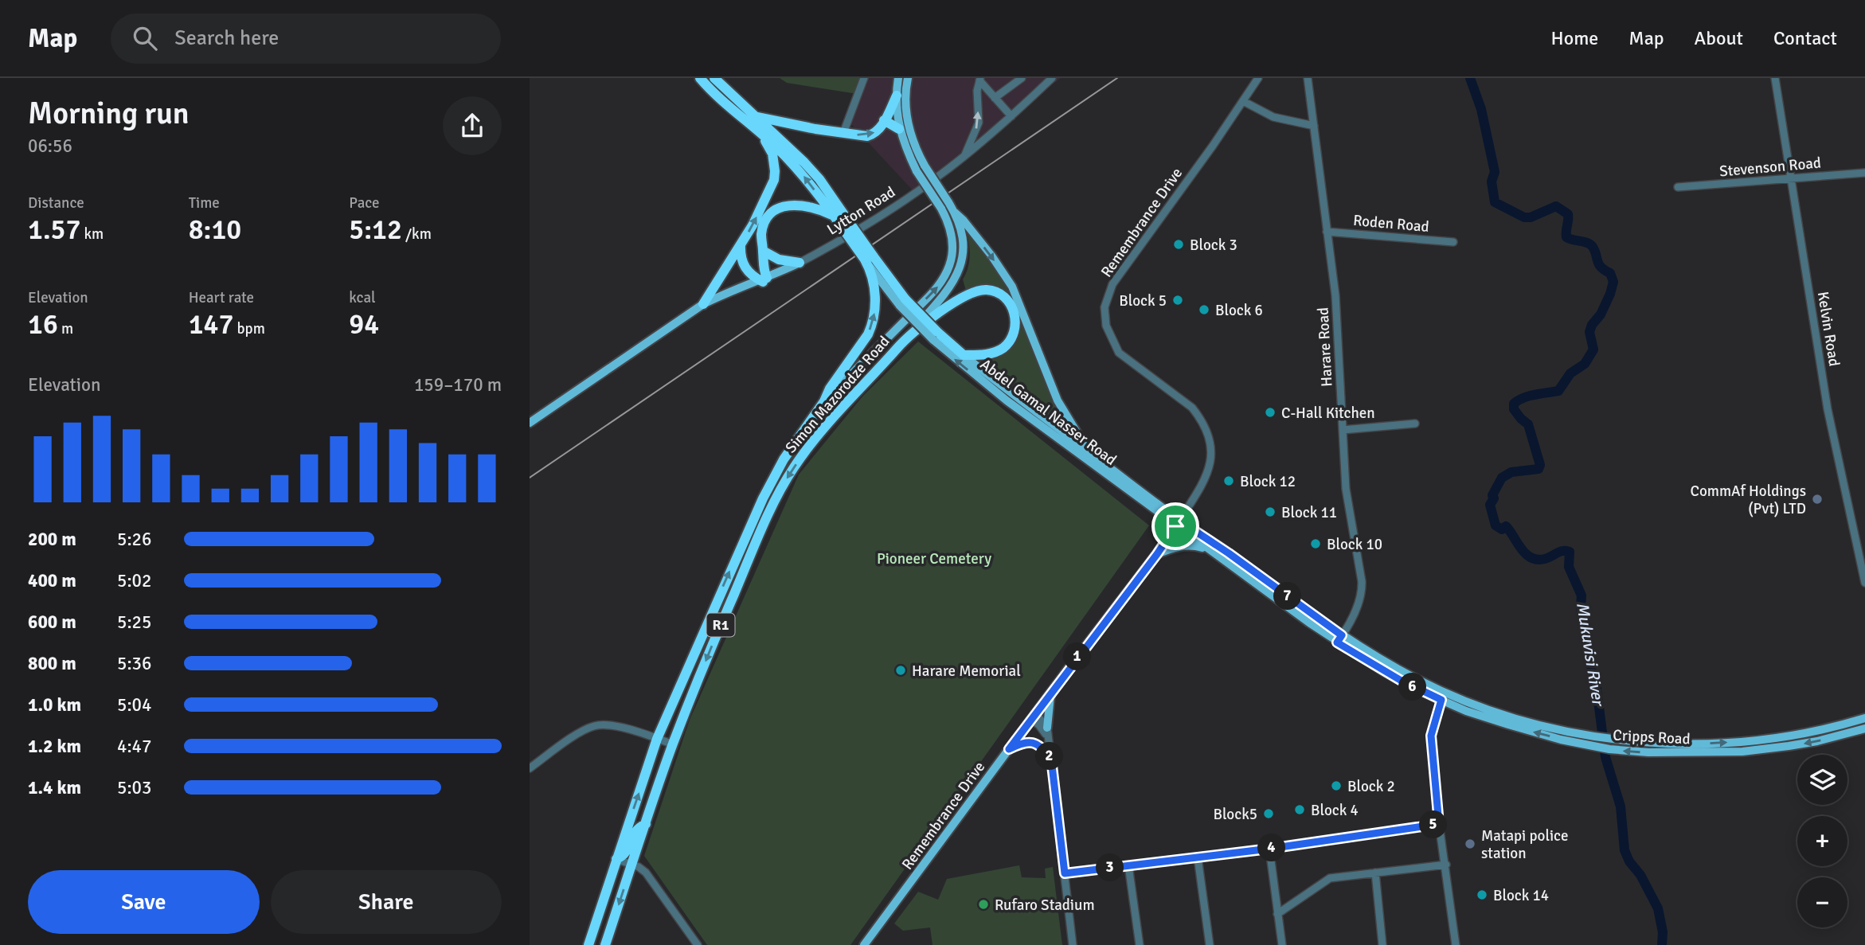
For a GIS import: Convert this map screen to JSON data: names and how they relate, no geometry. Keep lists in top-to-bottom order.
{
  "streets": {
    "highway": ["Simon Mazorodze Road", "Abdel Gamal Nasser Road", "R1"],
    "main road": ["Lytton Road", "Remembrance Drive", "Cripps Road"],
    "street": [
      "Stevenson Road",
      "Roden Road",
      "Kelvin Road",
      "Harare Road"
    ]
  },
  "crossings": [
    ["Stevenson Road", "Kelvin Road"],
    ["Remembrance Drive", "Abdel Gamal Nasser Road"],
    ["Roden Road", "Harare Road"],
    ["Harare Road", "Abdel Gamal Nasser Road"],
    ["Simon Mazorodze Road", "R1"],
    ["Abdel Gamal Nasser Road", "Cripps Road"]
  ],
  "water": ["Mukuvisi River"],
  "parks": ["Pioneer Cemetery"],
  "places": [
    "Block 3",
    "Block 5",
    "Block 6",
    "C-Hall Kitchen",
    "Block 12",
    "CommAf Holdings (Pvt) LTD",
    "Block 11",
    "Block 10",
    "Harare Memorial",
    "Block 2",
    "Block 4",
    "Block5",
    "Matapi police station",
    "Block 14",
    "Rufaro Stadium"
  ],
  "page": {
    "header": "Map",
    "search": "Search here",
    "nav": [
      "Home",
      "Map",
      "About",
      "Contact"
    ],
    "heading": ["Morning run", "06:56"],
    "stats": [
      ["Distance", "1.57 km"],
      ["Time", "8:10"],
      ["Pace", "5:12 /km"],
      ["Elevation", "16 m"],
      ["Heart rate", "147 bpm"],
      ["kcal", "94"]
    ],
    "chart": ["Elevation", "159–170 m"],
    "list": [
      {
        "name": "200 m",
        "note": "5:26"
      },
      {
        "name": "400 m",
        "note": "5:02"
      },
      {
        "name": "600 m",
        "note": "5:25"
      },
      {
        "name": "800 m",
        "note": "5:36"
      },
      {
        "name": "1.0 km",
        "note": "5:04"
      },
      {
        "name": "1.2 km",
        "note": "4:47"
      },
      {
        "name": "1.4 km",
        "note": "5:03"
      }
    ],
    "pins": [
      "7",
      "1",
      "6",
      "2",
      "5",
      "4",
      "3"
    ],
    "map_buttons": ["+", "−"],
    "buttons": ["Save", "Share"]
  }
}
